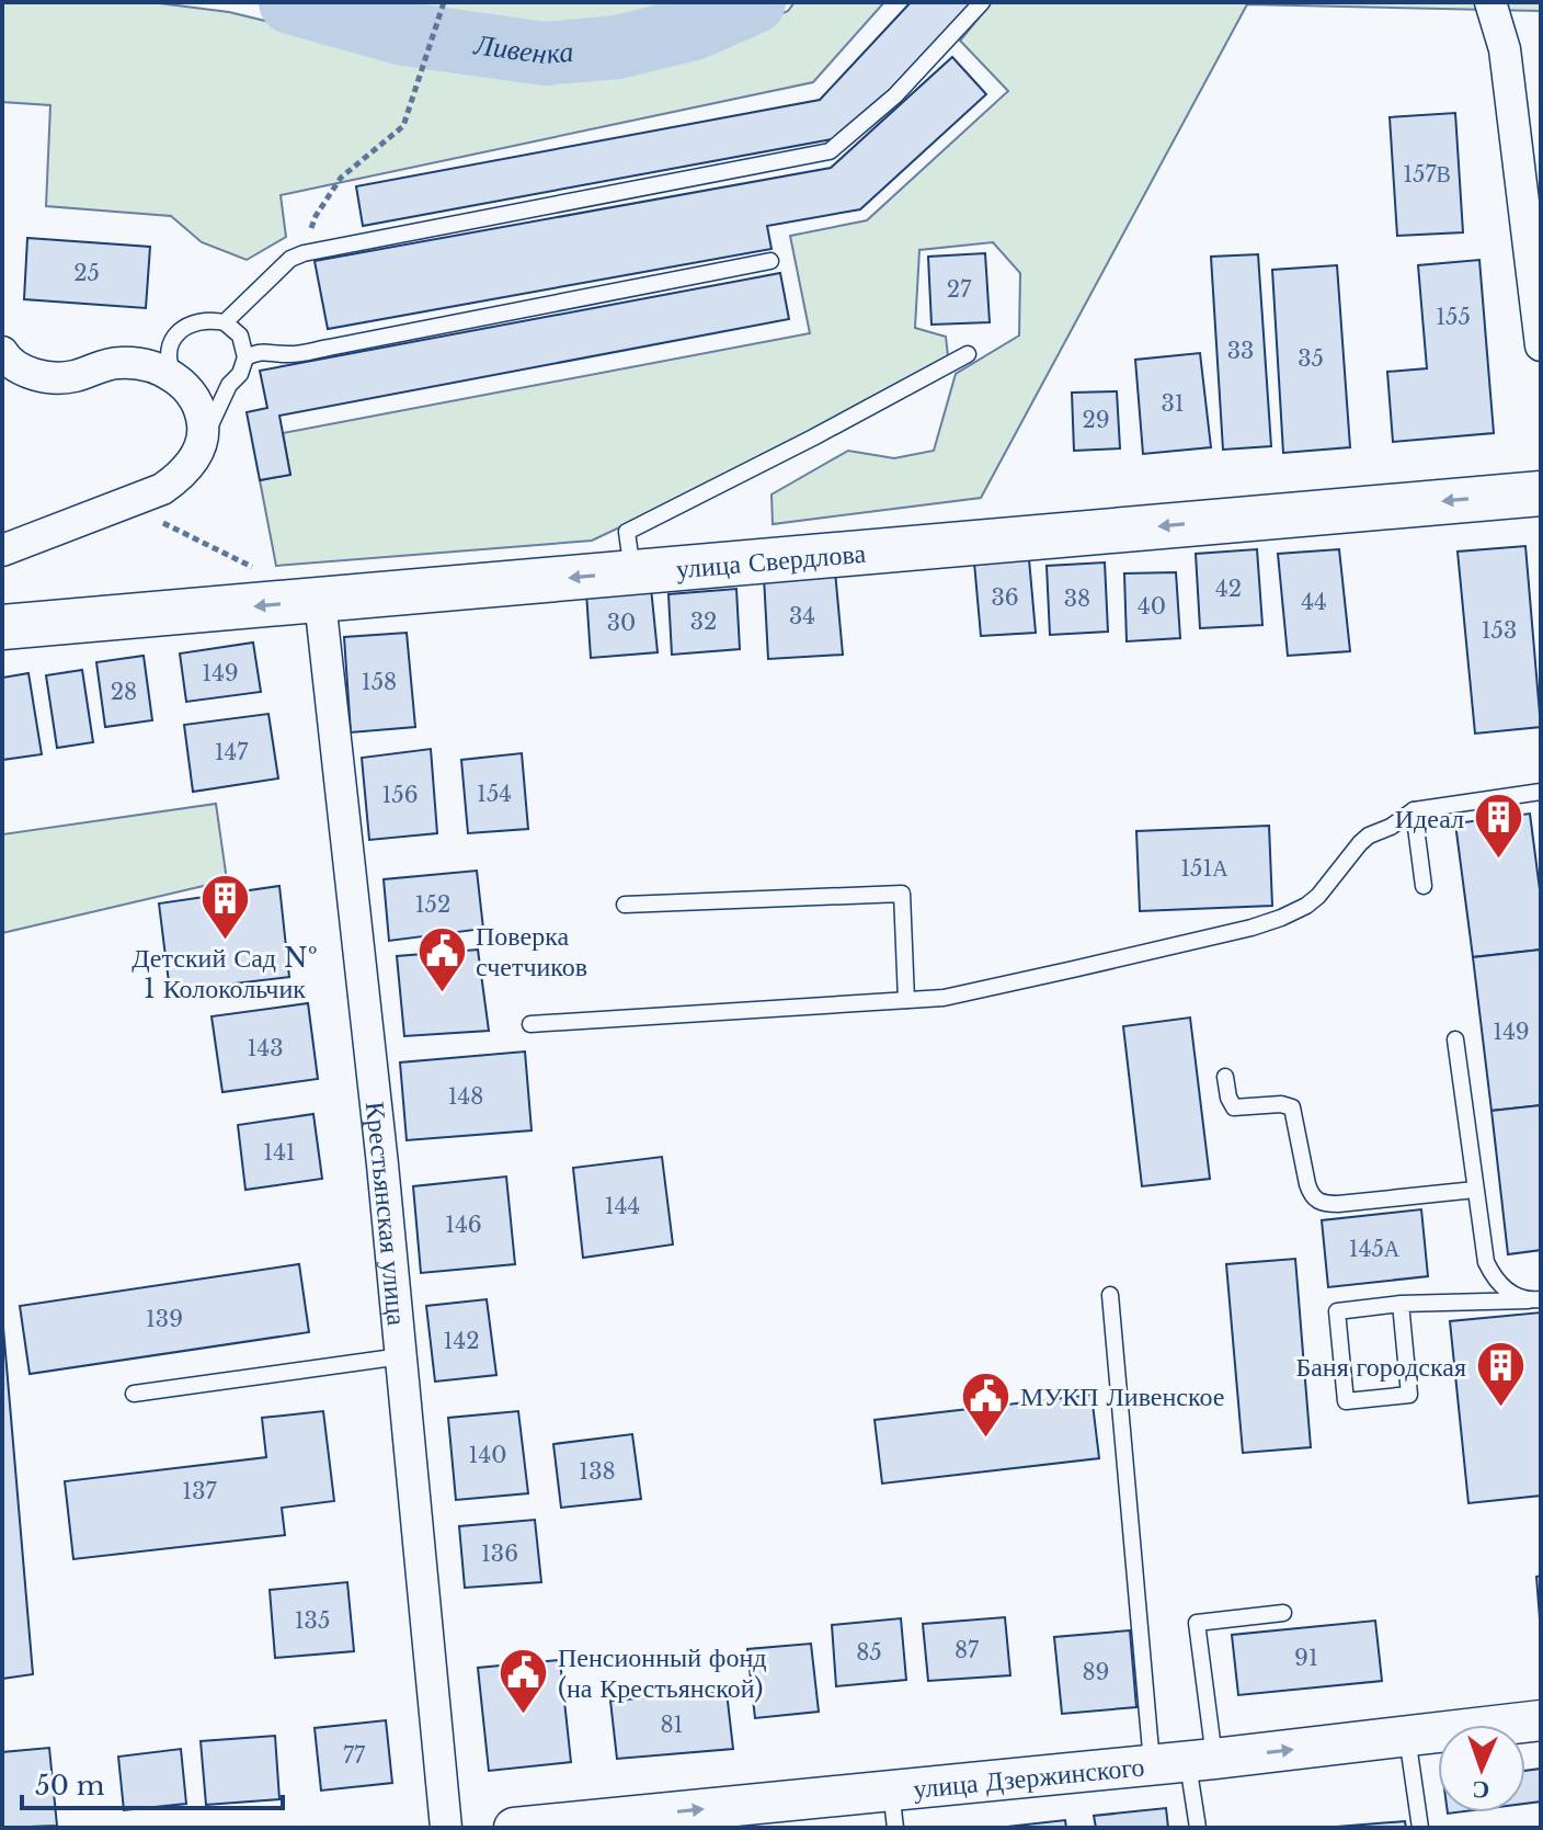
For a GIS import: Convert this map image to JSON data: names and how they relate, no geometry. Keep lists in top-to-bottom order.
{
  "streets": {
    "main road": ["улица Свердлова"],
    "street": ["Крестьянская улица", "улица Дзержинского"]
  },
  "crossings": [
    ["улица Свердлова", "Крестьянская улица"]
  ],
  "one_way": ["улица Свердлова", "улица Дзержинского"],
  "water": ["Ливенка"],
  "places": {
    "building": ["Идеал", "Детский Сад № 1 Колокольчик", "Баня городская"],
    "public building": ["Поверка счетчиков", "МУКП Ливенское", "Пенсионный фонд (на Крестьянской)"]
  },
  "house_numbers": [
    "157В",
    "25",
    "27",
    "155",
    "33",
    "35",
    "31",
    "29",
    "42",
    "36",
    "38",
    "44",
    "40",
    "34",
    "32",
    "30",
    "153",
    "149",
    "158",
    "28",
    "147",
    "154",
    "156",
    "151А",
    "152",
    "149",
    "143",
    "148",
    "141",
    "144",
    "146",
    "145А",
    "139",
    "142",
    "140",
    "138",
    "137",
    "136",
    "135",
    "87",
    "85",
    "91",
    "89",
    "81",
    "77"
  ],
  "scale_bar": "50 m",
  "north": "bottom"
}
